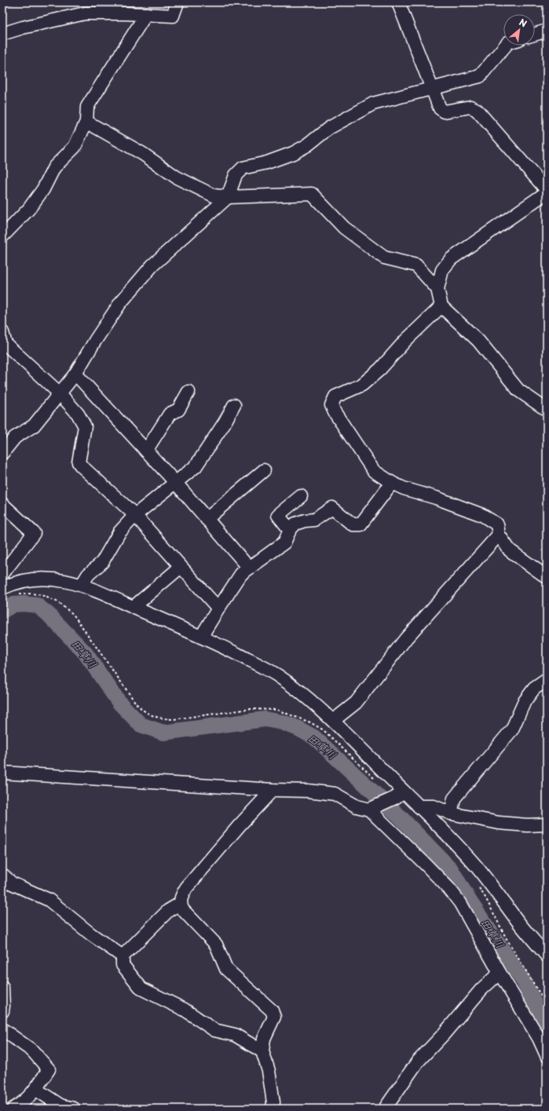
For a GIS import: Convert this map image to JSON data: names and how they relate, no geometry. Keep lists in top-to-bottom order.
{
  "water": ["田草川"],
  "north": "top right"
}
